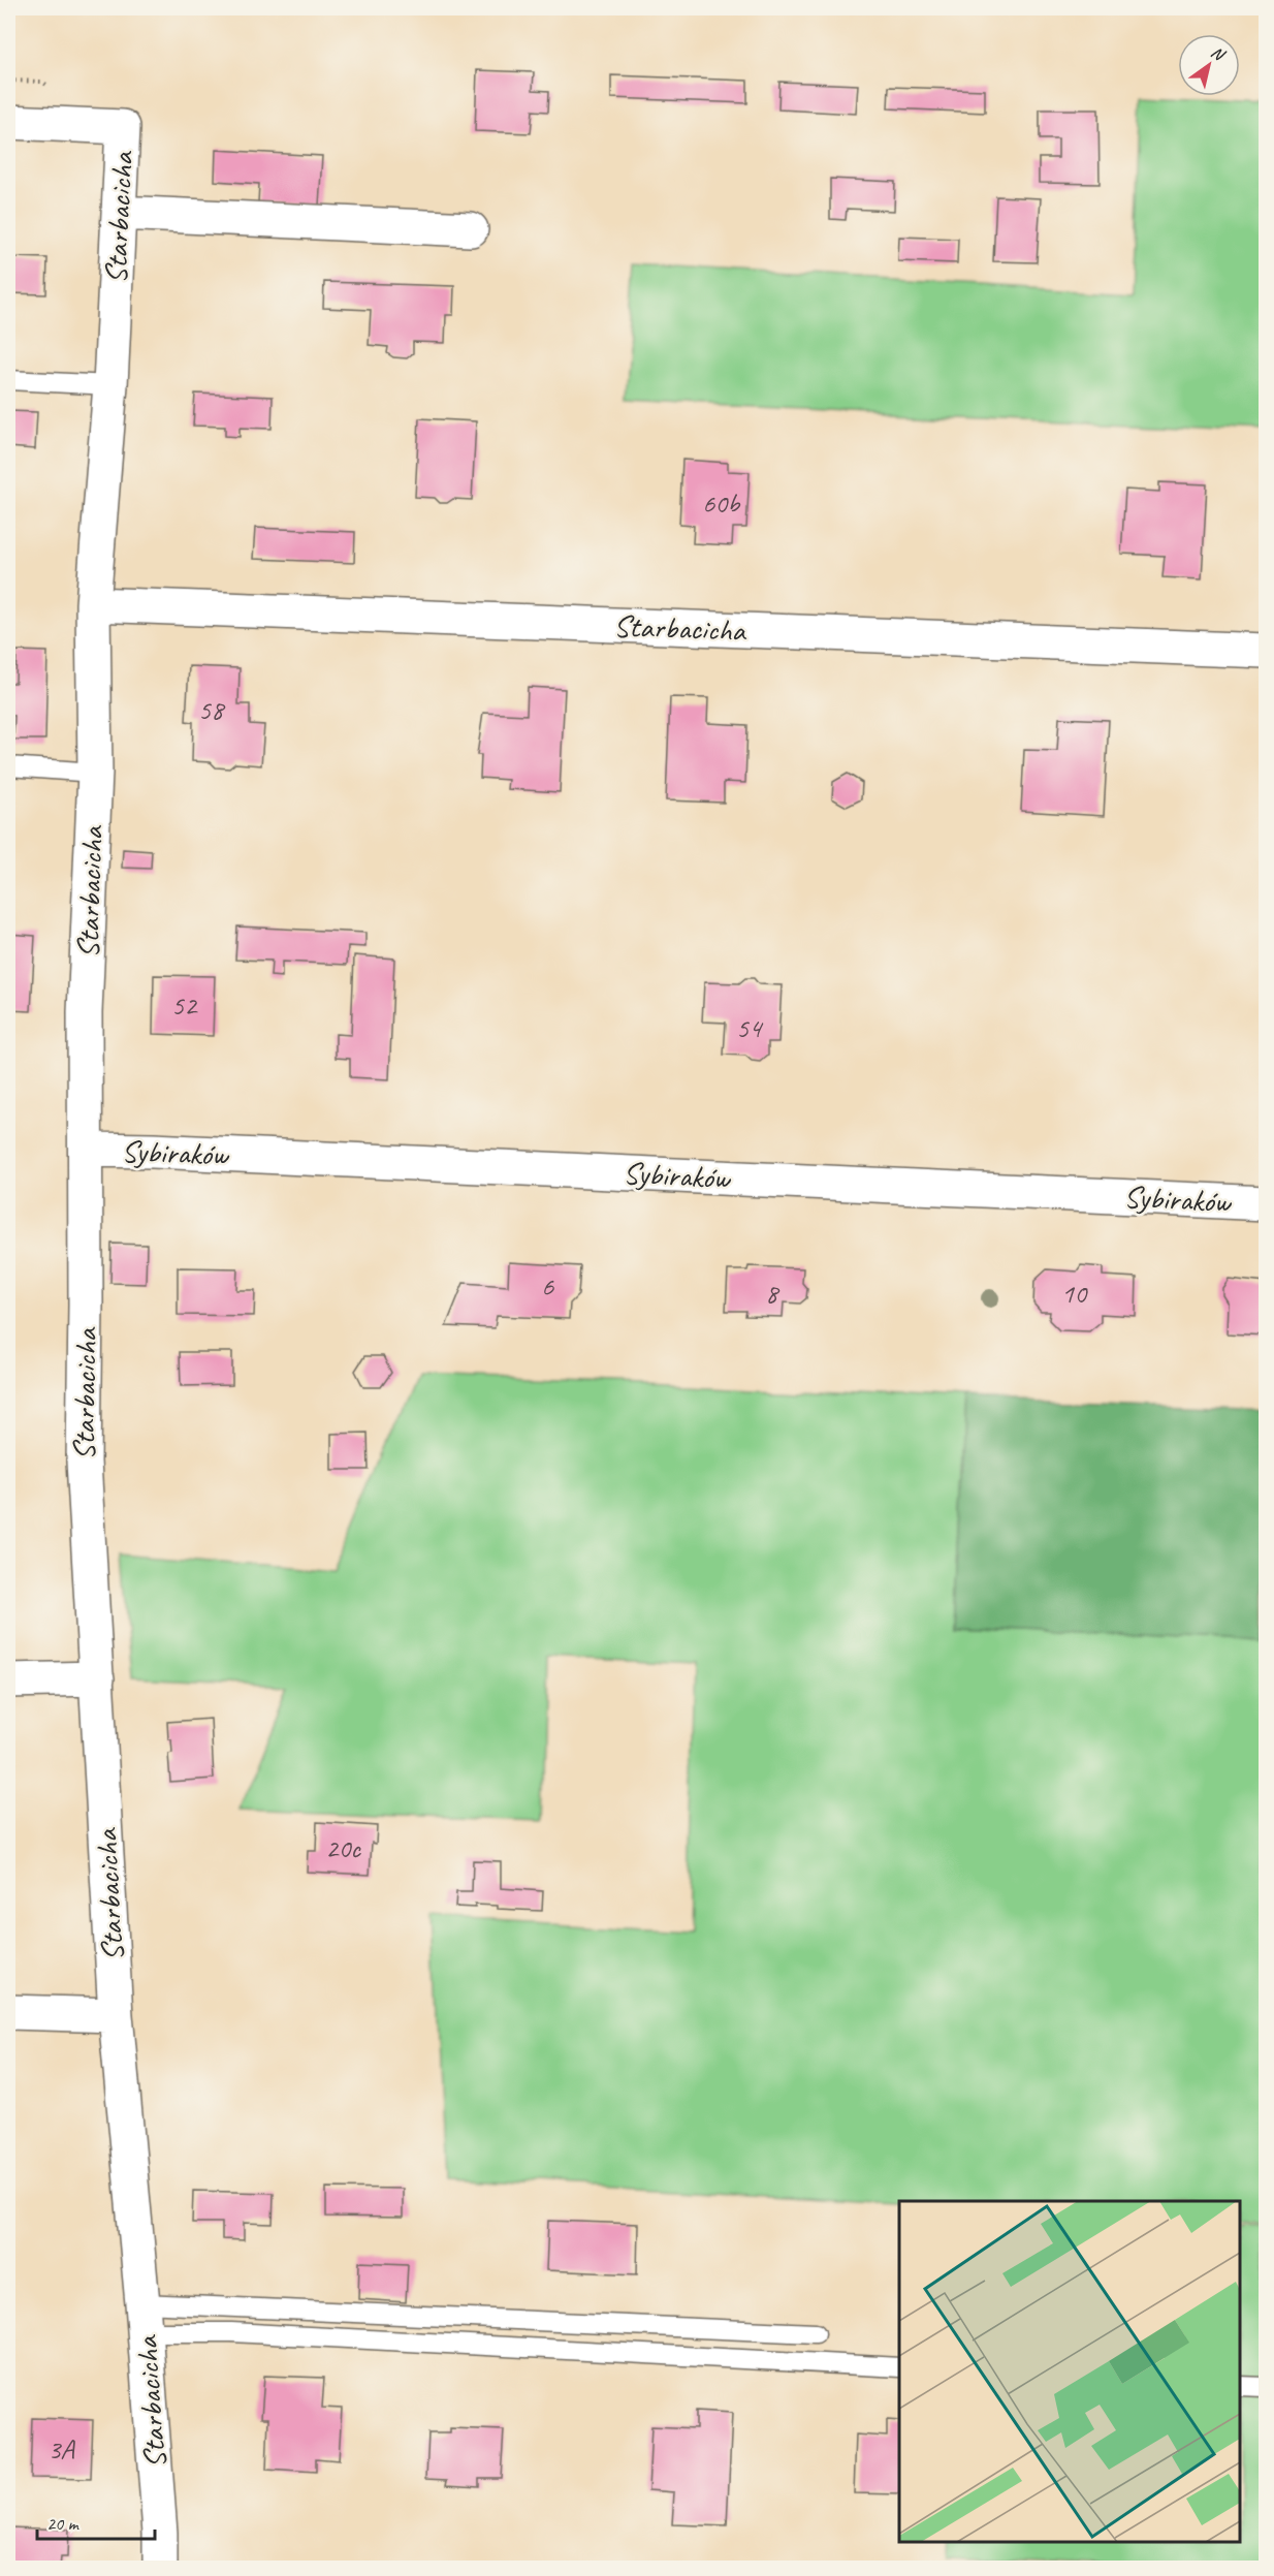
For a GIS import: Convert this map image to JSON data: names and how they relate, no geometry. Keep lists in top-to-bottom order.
{
  "streets": {
    "street": ["Starbacicha", "Sybiraków"]
  },
  "crossings": [
    ["Starbacicha", "Sybiraków"]
  ],
  "house_numbers": [
    "60b",
    "58",
    "52",
    "54",
    "6",
    "8",
    "10",
    "20c",
    "3A"
  ],
  "scale_bar": "20 m",
  "north": "top right"
}
